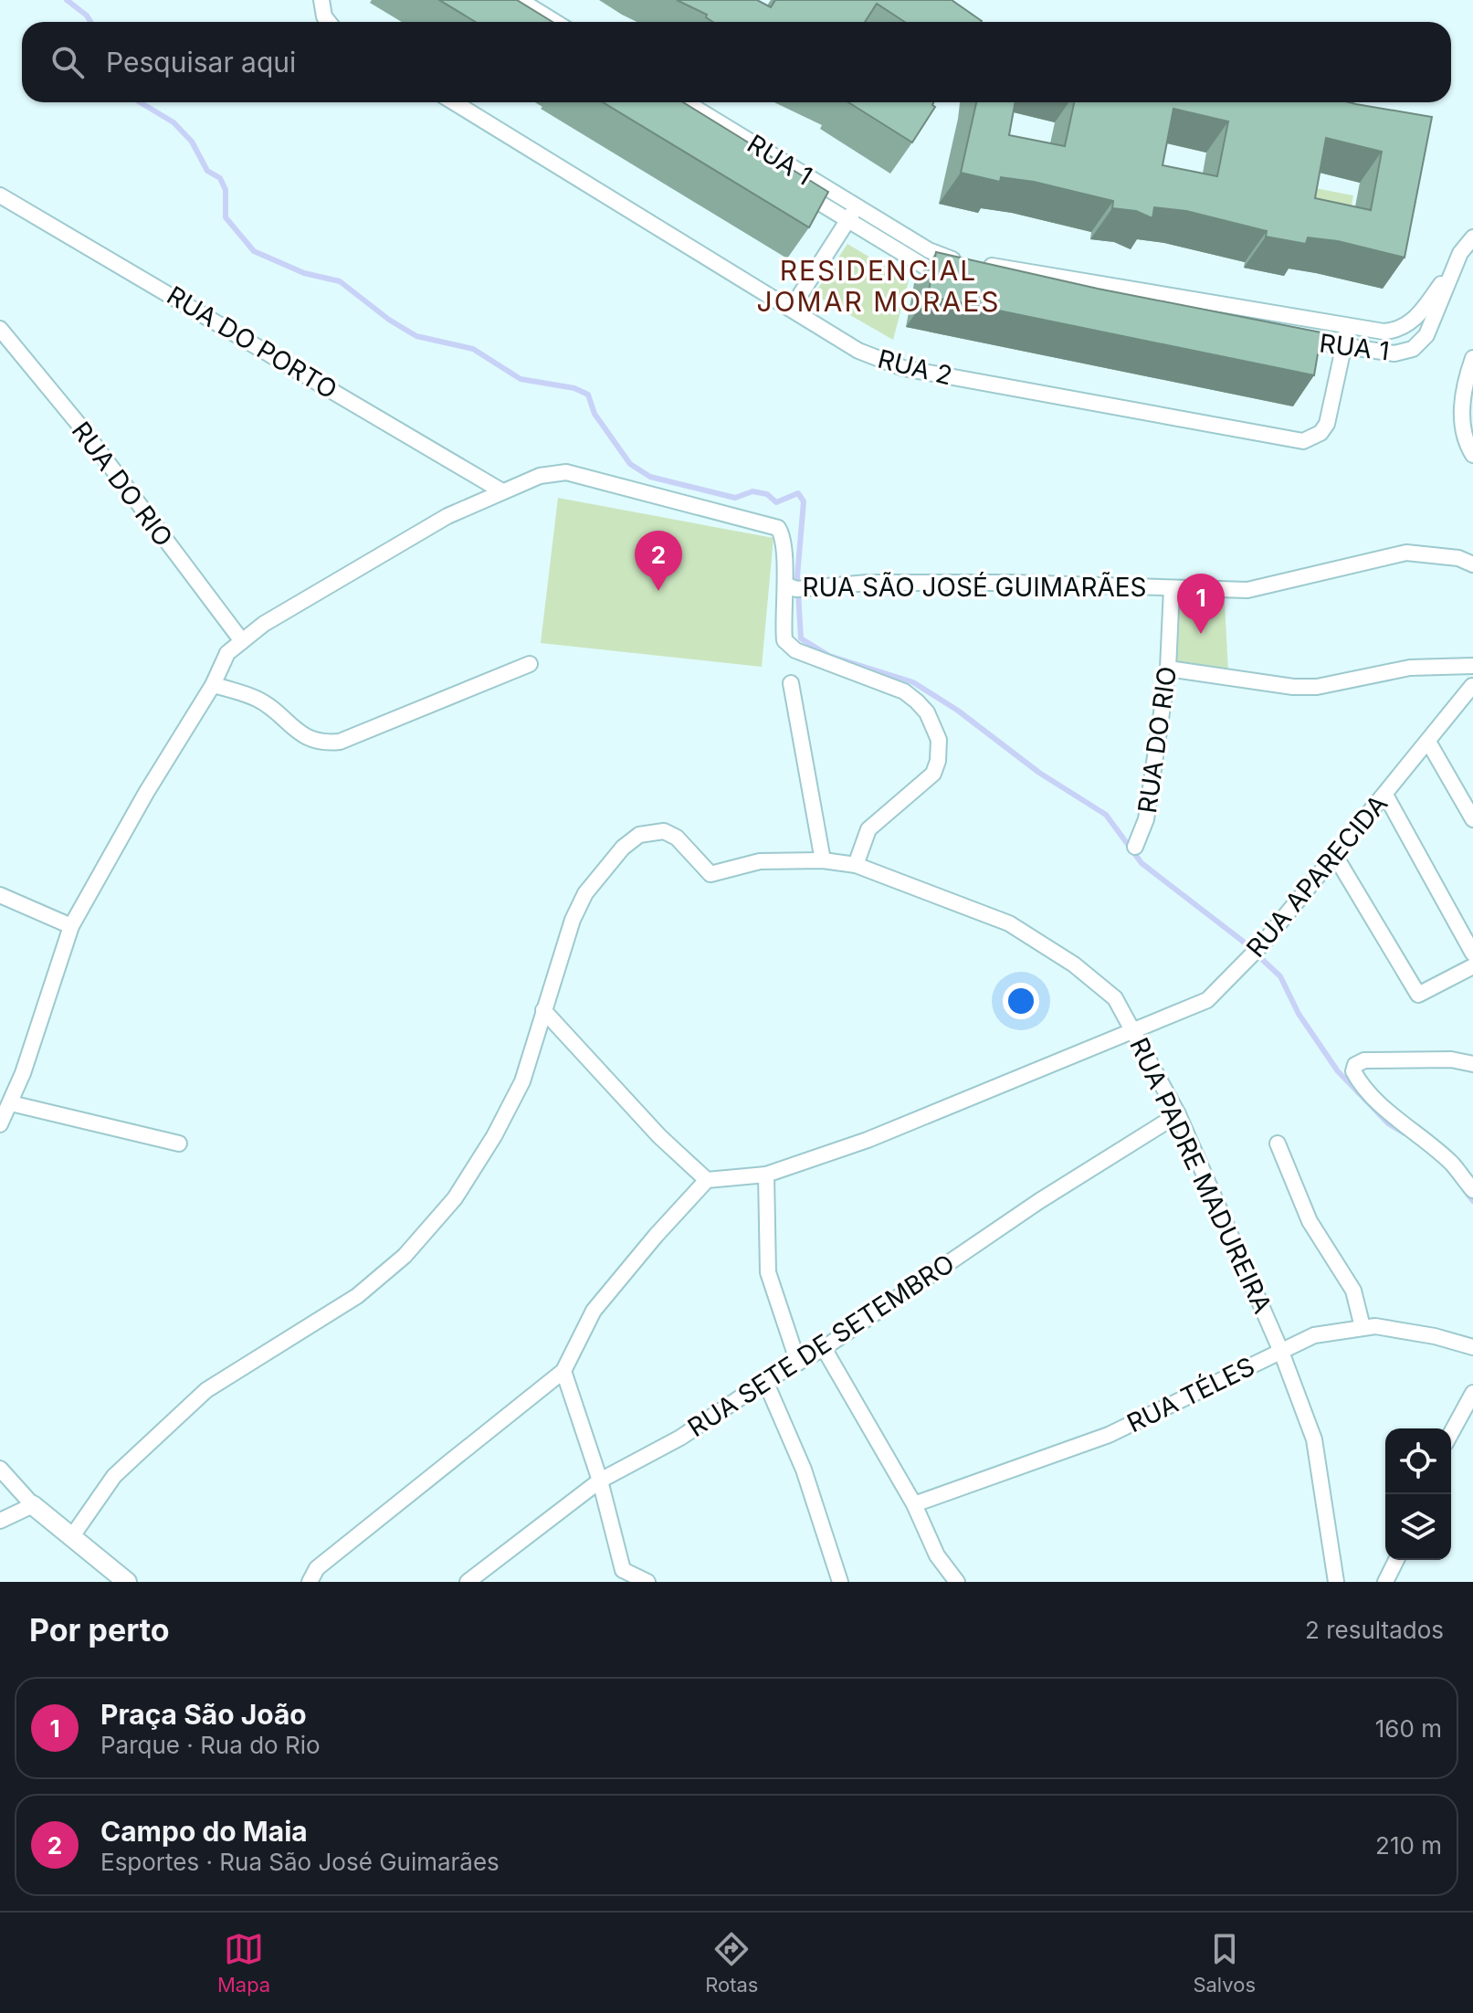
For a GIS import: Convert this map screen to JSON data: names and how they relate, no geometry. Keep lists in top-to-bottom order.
{
  "streets": {
    "street": [
      "RUA 1",
      "RUA DO PORTO",
      "RUA 2",
      "RUA DO RIO",
      "RUA SÃO JOSÉ GUIMARÃES",
      "RUA APARECIDA",
      "RUA PADRE MADUREIRA",
      "RUA SETE DE SETEMBRO",
      "RUA TÉLES"
    ]
  },
  "crossings": [
    ["RUA 1", "RUA 2"],
    ["RUA DO PORTO", "RUA SÃO JOSÉ GUIMARÃES"],
    ["RUA DO RIO", "RUA SÃO JOSÉ GUIMARÃES"],
    ["RUA APARECIDA", "RUA PADRE MADUREIRA"],
    ["RUA PADRE MADUREIRA", "RUA SETE DE SETEMBRO"],
    ["RUA PADRE MADUREIRA", "RUA TÉLES"]
  ],
  "districts": ["RESIDENCIAL JOMAR MORAES"],
  "page": {
    "search": "Pesquisar aqui",
    "pins": ["2", "1"],
    "heading": ["Por perto", "2 resultados"],
    "list": [
      {
        "mark": "1",
        "name": "Praça São João",
        "note": "Parque · Rua do Rio",
        "value": "160 m"
      },
      {
        "mark": "2",
        "name": "Campo do Maia",
        "note": "Esportes · Rua São José Guimarães",
        "value": "210 m"
      }
    ],
    "nav": ["Mapa", "Rotas", "Salvos"]
  }
}
